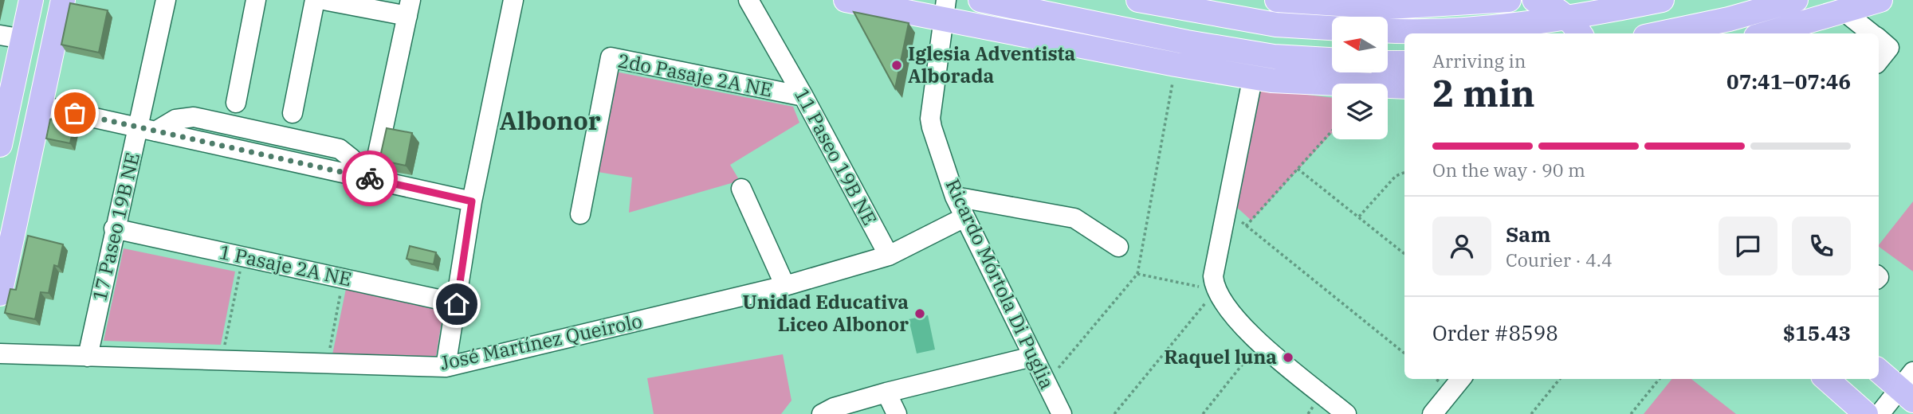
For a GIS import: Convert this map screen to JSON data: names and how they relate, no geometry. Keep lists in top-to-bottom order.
{
  "streets": {
    "street": [
      "2do Pasaje 2A NE",
      "11 Paseo 19B NE",
      "17 Paseo 19B NE",
      "1 Pasaje 2A NE",
      "Ricardo Mórtola Di Puglia",
      "José Martínez Queirolo"
    ]
  },
  "crossings": [
    ["2do Pasaje 2A NE", "11 Paseo 19B NE"],
    ["11 Paseo 19B NE", "José Martínez Queirolo"],
    ["17 Paseo 19B NE", "1 Pasaje 2A NE"],
    ["17 Paseo 19B NE", "José Martínez Queirolo"],
    ["Ricardo Mórtola Di Puglia", "José Martínez Queirolo"]
  ],
  "districts": ["Albonor"],
  "places": ["Iglesia Adventista Alborada", "Unidad Educativa Liceo Albonor", "Raquel luna"],
  "north": "left",
  "page": {
    "heading": ["2 min", "Arriving in", "07:41–07:46"],
    "panel": [
      "Sam",
      "Courier · 4.4",
      "Order #8598",
      "$15.43"
    ],
    "bar": "On the way · 90 m"
  }
}
